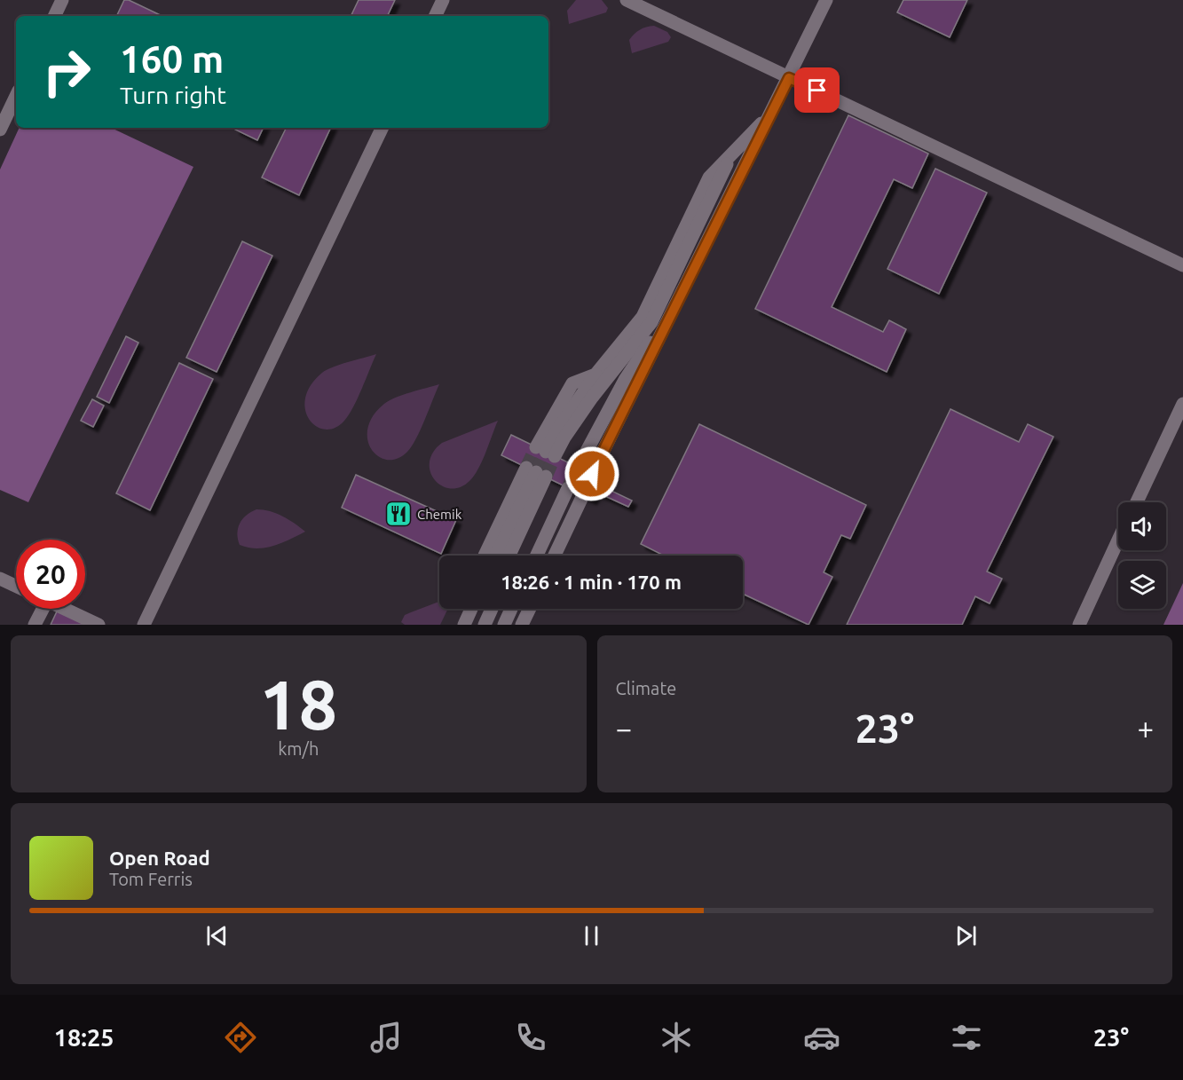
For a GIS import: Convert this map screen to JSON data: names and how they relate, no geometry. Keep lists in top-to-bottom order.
{
  "places": {
    "restaurant": ["Chemik"]
  },
  "page": {
    "turn": ["160 m", "Turn right"],
    "limit": "20",
    "trip": "18:26 · 1 min · 170 m",
    "tile": [
      ["18", "km/h"],
      "Climate"
    ],
    "heat": ["−", "23°", "+"],
    "song": ["Open Road", "Tom Ferris"],
    "tabs": ["18:25", "23°"]
  }
}
